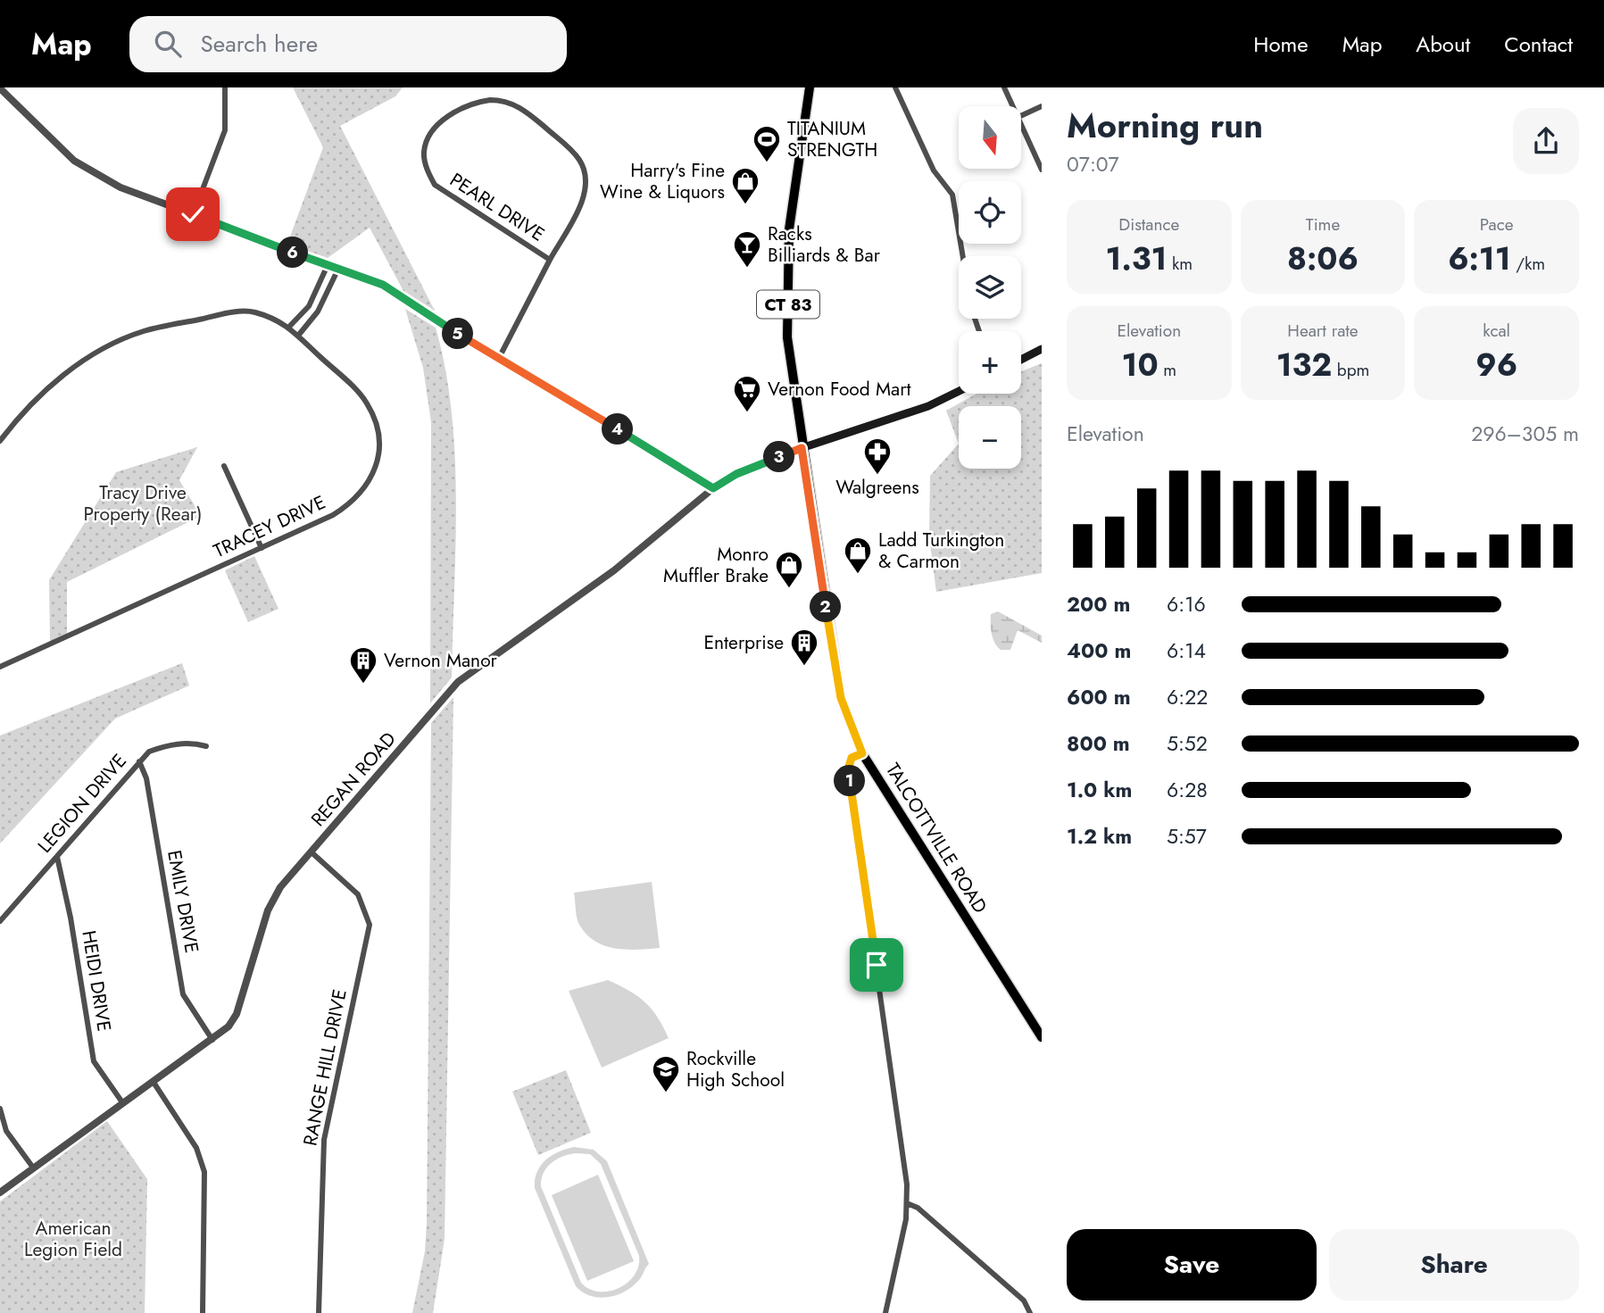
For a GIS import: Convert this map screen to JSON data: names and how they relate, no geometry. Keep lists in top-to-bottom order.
{
  "streets": {
    "main road": ["CT 83", "TALCOTTVILLE ROAD"],
    "street": [
      "PEARL DRIVE",
      "TRACEY DRIVE",
      "REGAN ROAD",
      "LEGION DRIVE",
      "EMILY DRIVE",
      "HEIDI DRIVE",
      "RANGE HILL DRIVE"
    ]
  },
  "crossings": [
    ["REGAN ROAD", "TALCOTTVILLE ROAD"],
    ["REGAN ROAD", "EMILY DRIVE"],
    ["REGAN ROAD", "HEIDI DRIVE"],
    ["REGAN ROAD", "RANGE HILL DRIVE"],
    ["LEGION DRIVE", "EMILY DRIVE"],
    ["LEGION DRIVE", "HEIDI DRIVE"]
  ],
  "parks": ["Tracy Drive Property (Rear)", "American Legion Field"],
  "places": {
    "sports": ["TITANIUM STRENGTH"],
    "shop": ["Harry's Fine Wine & Liquors", "Ladd Turkington & Carmon", "Monro Muffler Brake"],
    "bar": ["Racks Billiards & Bar"],
    "supermarket": ["Vernon Food Mart"],
    "pharmacy": ["Walgreens"],
    "building": ["Enterprise", "Vernon Manor"],
    "school or university": ["Rockville High School"]
  },
  "north": "bottom",
  "page": {
    "header": "Map",
    "search": "Search here",
    "nav": [
      "Home",
      "Map",
      "About",
      "Contact"
    ],
    "heading": ["Morning run", "07:07"],
    "map_buttons": ["+", "−"],
    "stats": [
      ["Distance", "1.31 km"],
      ["Time", "8:06"],
      ["Pace", "6:11 /km"],
      ["Elevation", "10 m"],
      ["Heart rate", "132 bpm"],
      ["kcal", "96"]
    ],
    "pins": [
      "6",
      "5",
      "4",
      "3",
      "2",
      "1"
    ],
    "chart": ["Elevation", "296–305 m"],
    "list": [
      {
        "name": "200 m",
        "note": "6:16"
      },
      {
        "name": "400 m",
        "note": "6:14"
      },
      {
        "name": "600 m",
        "note": "6:22"
      },
      {
        "name": "800 m",
        "note": "5:52"
      },
      {
        "name": "1.0 km",
        "note": "6:28"
      },
      {
        "name": "1.2 km",
        "note": "5:57"
      }
    ],
    "buttons": ["Save", "Share"]
  }
}
